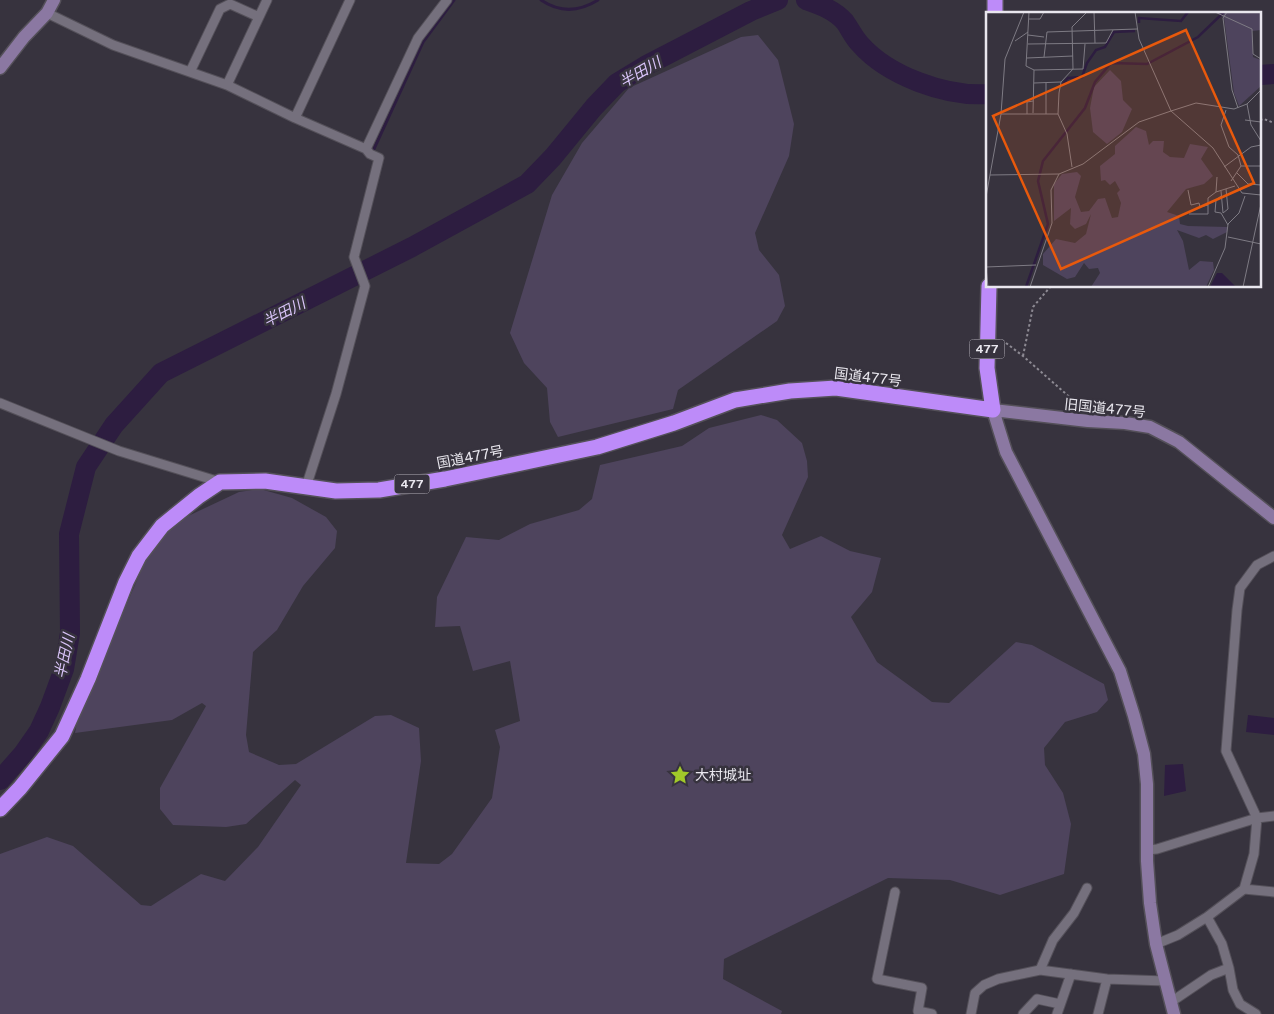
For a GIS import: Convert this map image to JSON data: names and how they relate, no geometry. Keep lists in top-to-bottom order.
{
  "streets": {
    "highway": ["477", "国道477号"],
    "street": ["旧国道477号"]
  },
  "crossings": [
    ["477", "国道477号"],
    ["477", "旧国道477号"],
    ["国道477号", "旧国道477号"]
  ],
  "water": ["半田川"],
  "places": {
    "place": ["大村城址"]
  }
}
